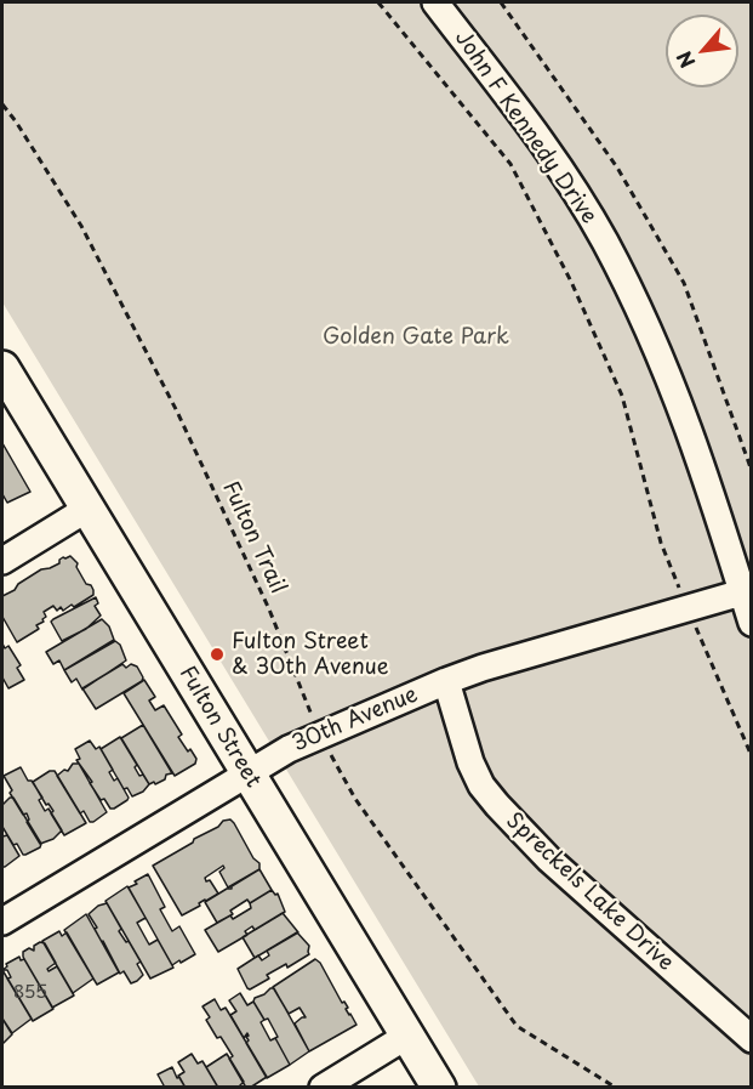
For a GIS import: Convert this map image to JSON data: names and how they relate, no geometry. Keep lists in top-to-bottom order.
{
  "streets": {
    "main road": ["Fulton Street"],
    "street": ["John F Kennedy Drive", "30th Avenue", "Spreckels Lake Drive"],
    "path": ["Fulton Trail"]
  },
  "crossings": [
    ["John F Kennedy Drive", "30th Avenue"],
    ["Fulton Trail", "30th Avenue"],
    ["30th Avenue", "Fulton Street"],
    ["30th Avenue", "Spreckels Lake Drive"]
  ],
  "parks": ["Golden Gate Park"],
  "places": ["Fulton Street & 30th Avenue"],
  "house_numbers": ["855"],
  "north": "bottom left"
}
